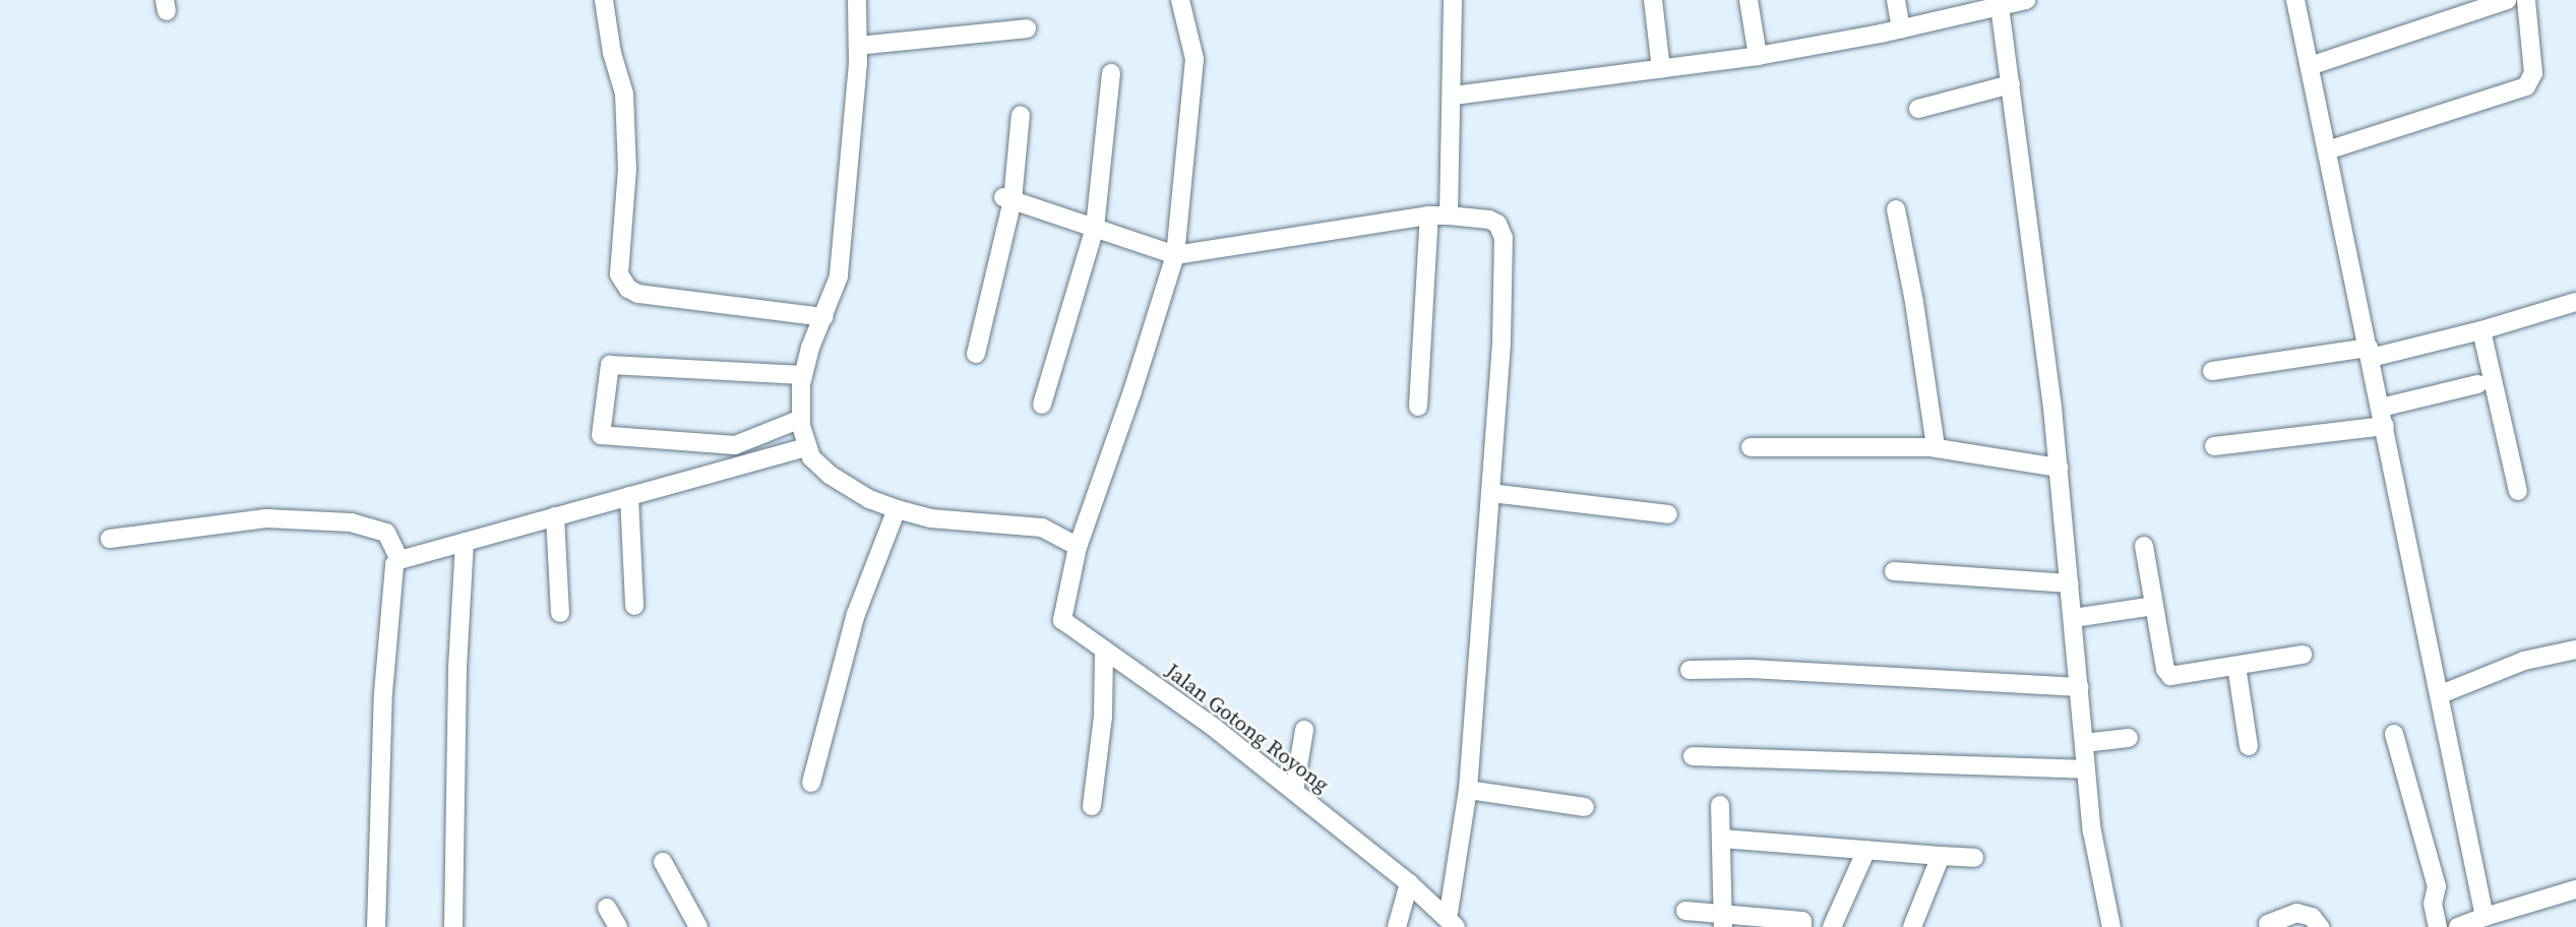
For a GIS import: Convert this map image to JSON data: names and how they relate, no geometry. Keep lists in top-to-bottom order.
{
  "streets": {
    "street": ["Jalan Gotong Royong"]
  }
}
